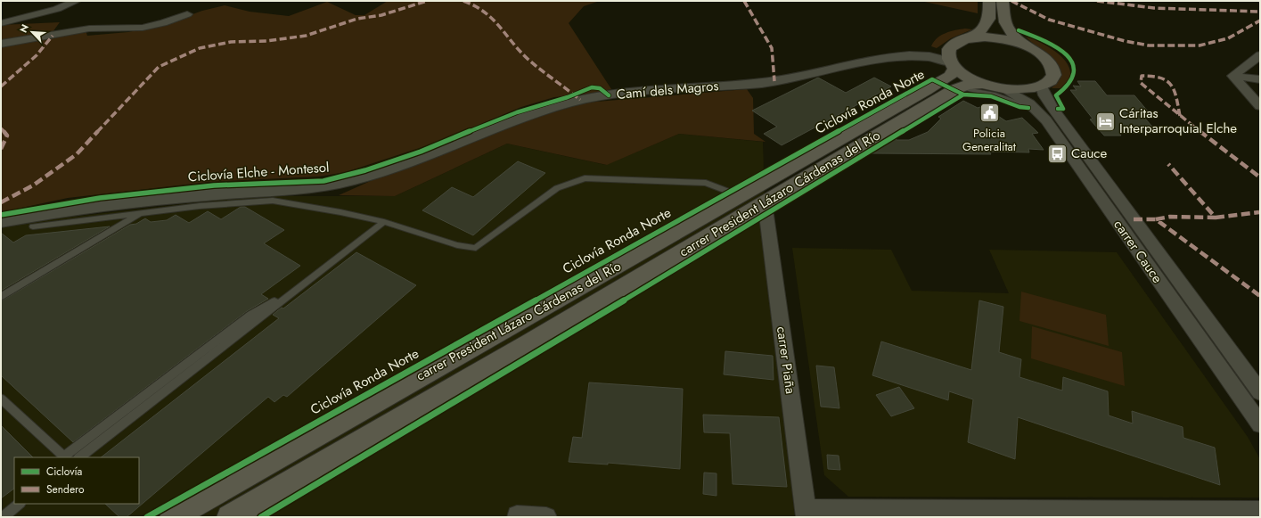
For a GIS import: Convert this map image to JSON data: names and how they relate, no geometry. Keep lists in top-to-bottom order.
{
  "streets": {
    "main road": ["carrer President Lázaro Cárdenas del Río"],
    "street": ["Camí dels Magros", "carrer Cauce", "carrer Piaña"],
    "cycle path": ["Ciclovía Ronda Norte", "Ciclovía Elche - Montesol"]
  },
  "crossings": [
    ["Camí dels Magros", "carrer President Lázaro Cárdenas del Río"],
    ["carrer President Lázaro Cárdenas del Río", "carrer Cauce"],
    ["carrer President Lázaro Cárdenas del Río", "carrer Piaña"]
  ],
  "places": {
    "public building": ["Policia Generalitat"],
    "hotel": ["Cáritas Interparroquial Elche"],
    "bus stop": ["Cauce"]
  },
  "legend": ["Ciclovía", "Sendero"],
  "north": "top left"
}
